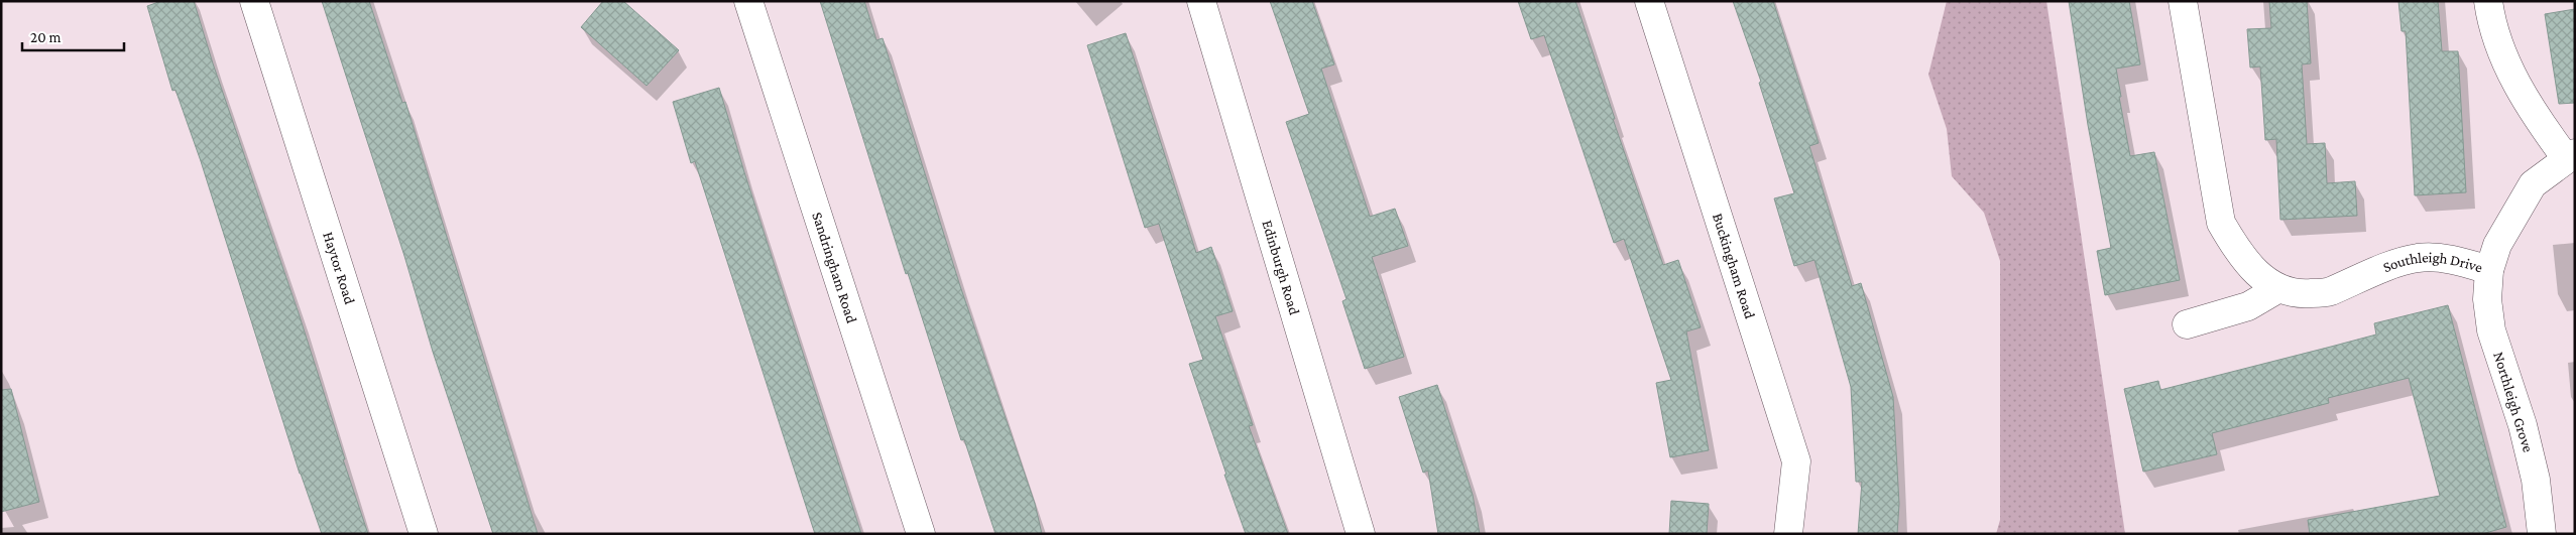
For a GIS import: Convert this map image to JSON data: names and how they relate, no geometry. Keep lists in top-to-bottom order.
{
  "streets": {
    "street": [
      "Buckingham Road",
      "Edinburgh Road",
      "Haytor Road",
      "Sandringham Road",
      "Southleigh Drive",
      "Northleigh Grove"
    ]
  },
  "crossings": [
    ["Southleigh Drive", "Northleigh Grove"]
  ],
  "scale_bar": "20 m"
}
